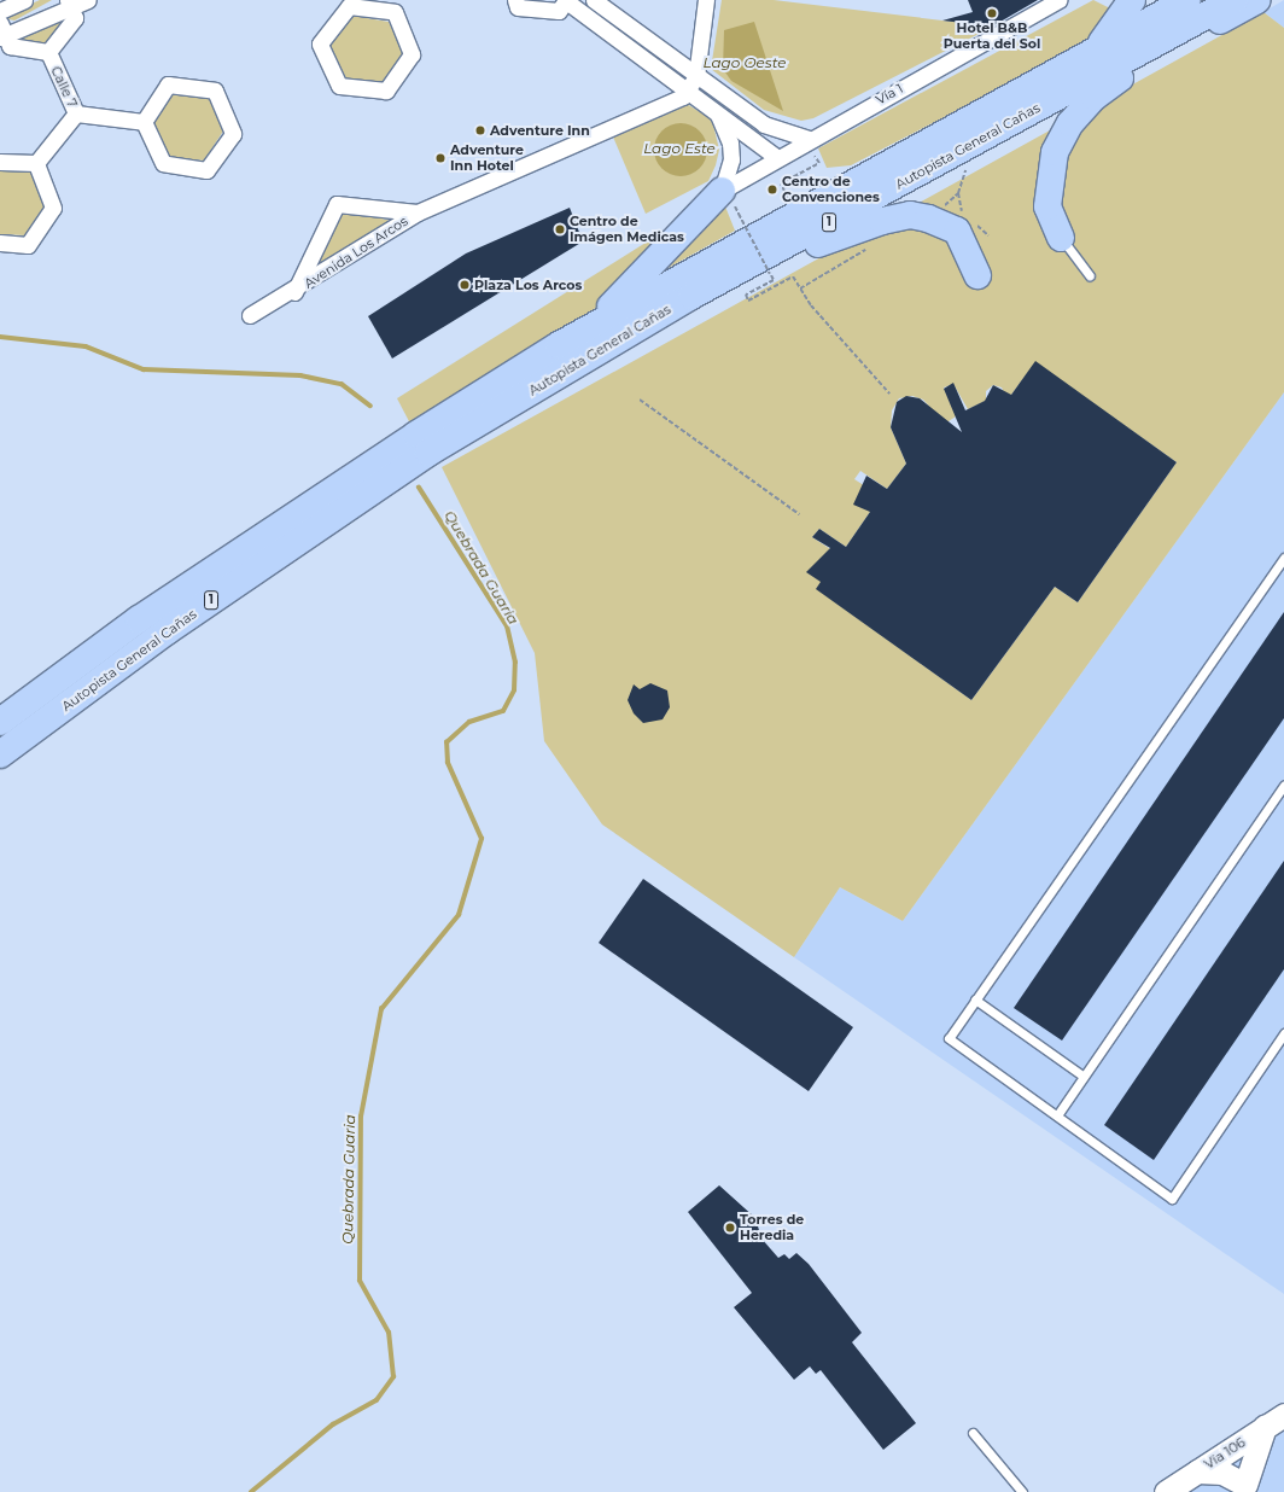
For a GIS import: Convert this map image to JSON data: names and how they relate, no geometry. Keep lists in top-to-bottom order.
{
  "streets": {
    "highway": ["Autopista General Cañas", "1"],
    "main road": ["Vía 106"],
    "street": ["Calle 7", "Vía 1", "Avenida Los Arcos"]
  },
  "water": ["Lago Oeste", "Lago Este", "Quebrada Guaria"],
  "places": [
    "Hotel B&B Puerta del Sol",
    "Adventure Inn",
    "Adventure Inn Hotel",
    "Centro de Convenciones",
    "Centro de Imágen Medicas",
    "Plaza Los Arcos",
    "Torres de Heredia"
  ]
}
